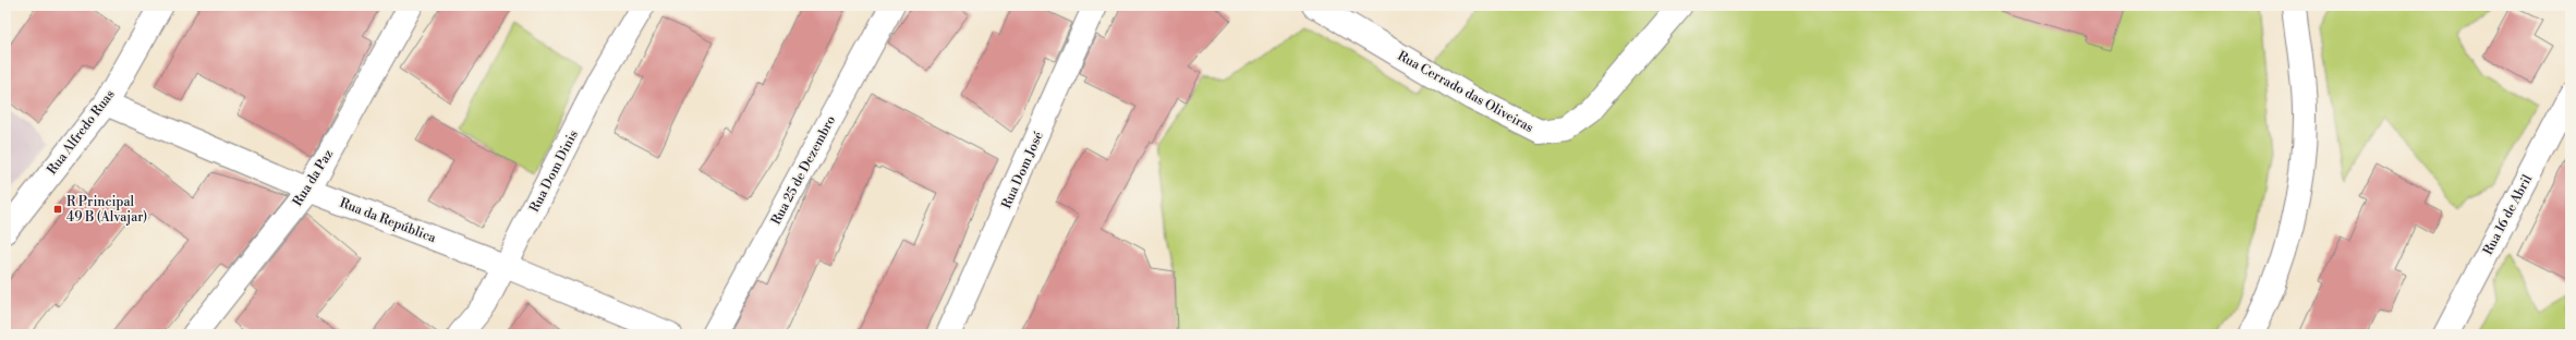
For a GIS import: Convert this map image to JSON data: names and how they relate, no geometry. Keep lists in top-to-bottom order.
{
  "streets": {
    "street": [
      "Rua Cerrado das Oliveiras",
      "Rua Alfredo Ruas",
      "Rua 25 de Dezembro",
      "Rua Dom José",
      "Rua Dom Dinis",
      "Rua da Paz",
      "Rua 16 de Abril",
      "Rua da República"
    ]
  },
  "crossings": [
    ["Rua Alfredo Ruas", "Rua da República"],
    ["Rua Dom Dinis", "Rua da República"],
    ["Rua da Paz", "Rua da República"]
  ],
  "places": {
    "transit": ["R Principal 49 B (Alvajar)"]
  }
}
